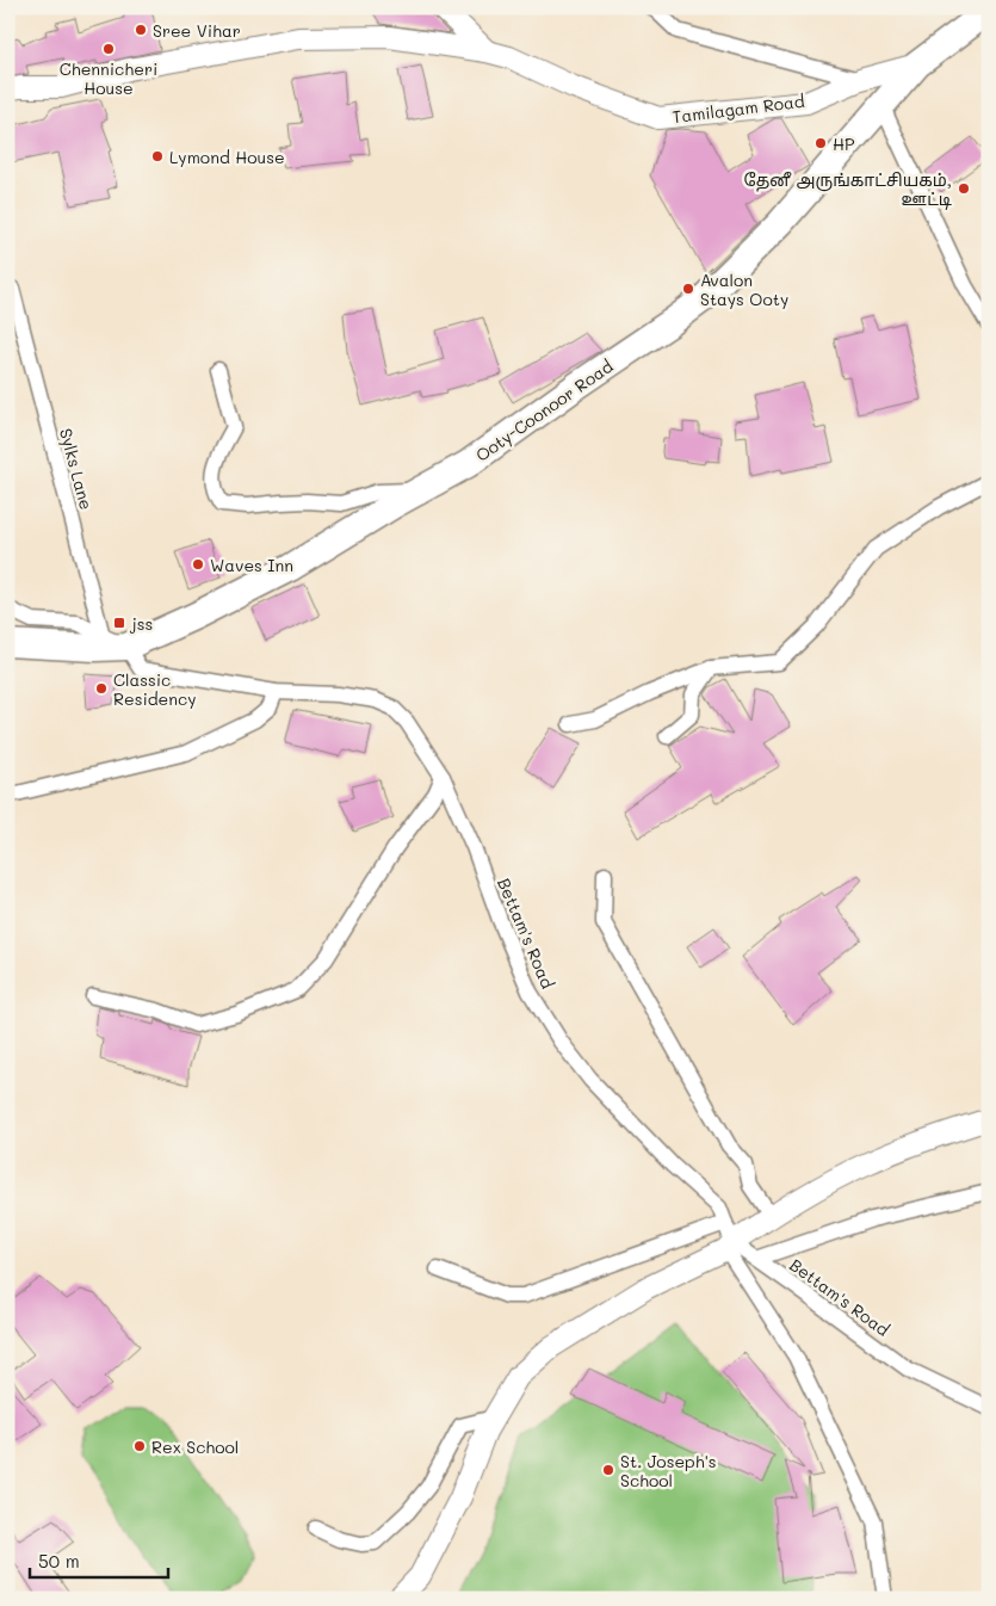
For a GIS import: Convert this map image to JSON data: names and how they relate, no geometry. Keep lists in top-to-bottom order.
{
  "streets": {
    "highway": ["Ooty-Coonoor Road"],
    "street": ["Tamilagam Road", "Sylks Lane", "Bettam's Road"]
  },
  "crossings": [
    ["Tamilagam Road", "Ooty-Coonoor Road"],
    ["Ooty-Coonoor Road", "Bettam's Road"]
  ],
  "places": {
    "other": [
      "Sree Vihar",
      "Chennicheri House",
      "HP",
      "Lymond House",
      "தேனீ அருங்காட்சியகம், ஊட்டி",
      "Avalon Stays Ooty",
      "Waves Inn",
      "Classic Residency",
      "Rex School",
      "St. Joseph's School"
    ],
    "transit": ["jss"]
  },
  "scale_bar": "50 m"
}
